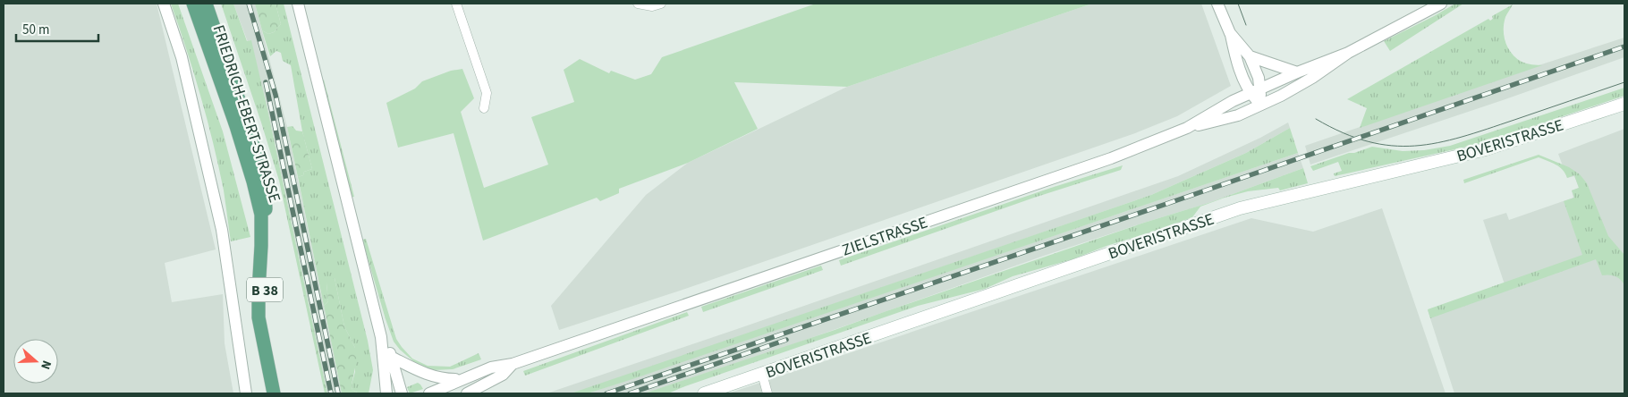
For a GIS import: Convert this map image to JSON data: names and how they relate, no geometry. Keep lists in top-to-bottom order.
{
  "streets": {
    "main road": ["FRIEDRICH-EBERT-STRASSE", "BOVERISTRASSE", "B 38"],
    "street": ["ZIELSTRASSE"]
  },
  "scale_bar": "50 m",
  "north": "right"
}
